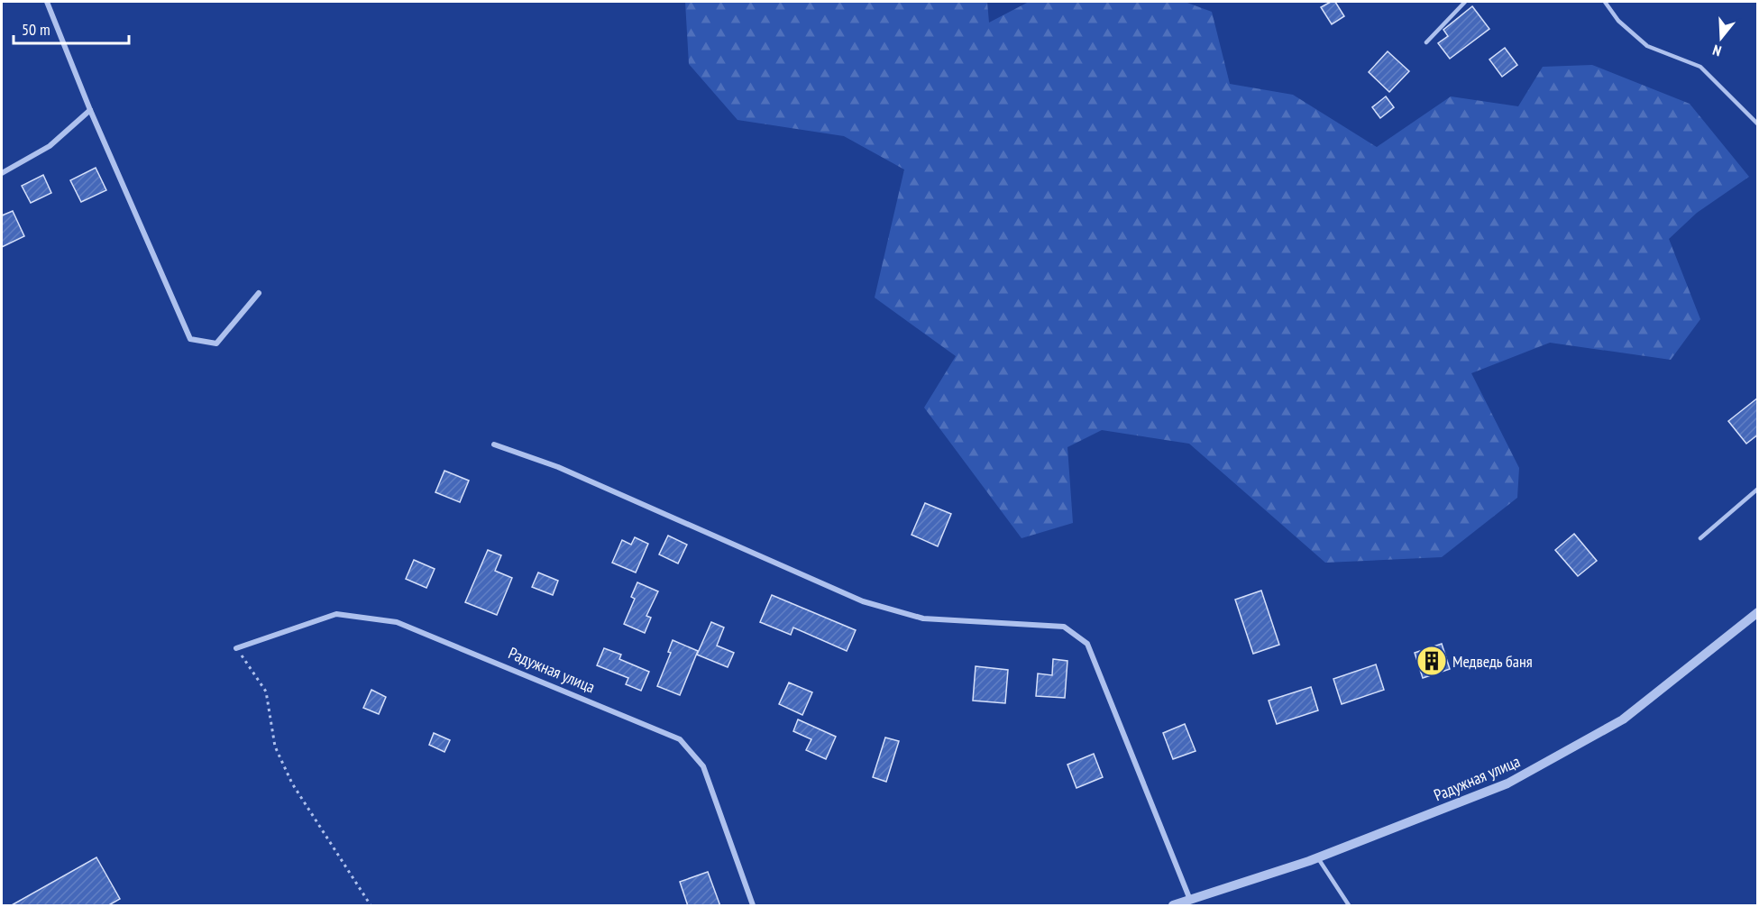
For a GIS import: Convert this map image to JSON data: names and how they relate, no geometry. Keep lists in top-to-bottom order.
{
  "streets": {
    "street": ["Радужная улица"]
  },
  "places": {
    "building": ["Медведь баня"]
  },
  "scale_bar": "50 m",
  "north": "bottom"
}
